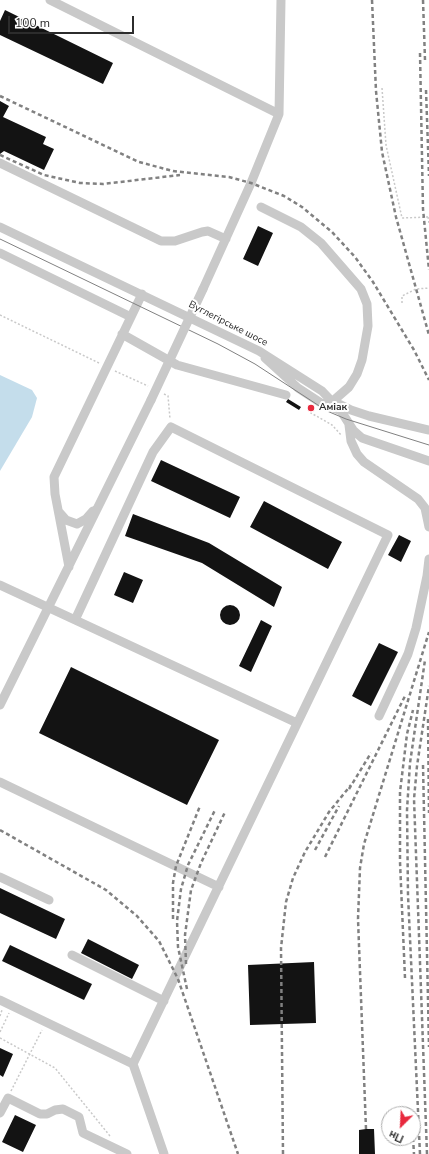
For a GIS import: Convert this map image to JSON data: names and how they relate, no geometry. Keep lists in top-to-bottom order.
{
  "streets": {
    "street": ["Вуглегірське шосе"]
  },
  "places": ["Аміак"],
  "scale_bar": "100 m",
  "north": "bottom left"
}
